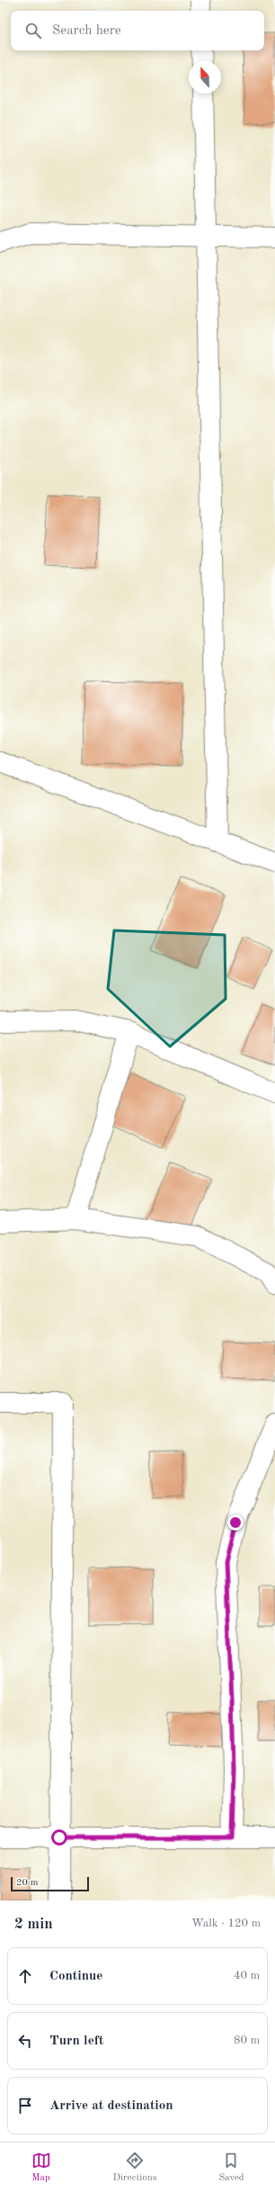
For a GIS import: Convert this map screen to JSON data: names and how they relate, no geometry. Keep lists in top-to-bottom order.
{
  "scale_bar": "20 m",
  "north": "top",
  "page": {
    "search": "Search here",
    "scale": "20 m",
    "heading": ["2 min", "Walk · 120 m"],
    "list": [
      ["Continue", "40 m"],
      ["Turn left", "80 m"],
      "Arrive at destination"
    ],
    "nav": ["Map", "Directions", "Saved"]
  }
}
